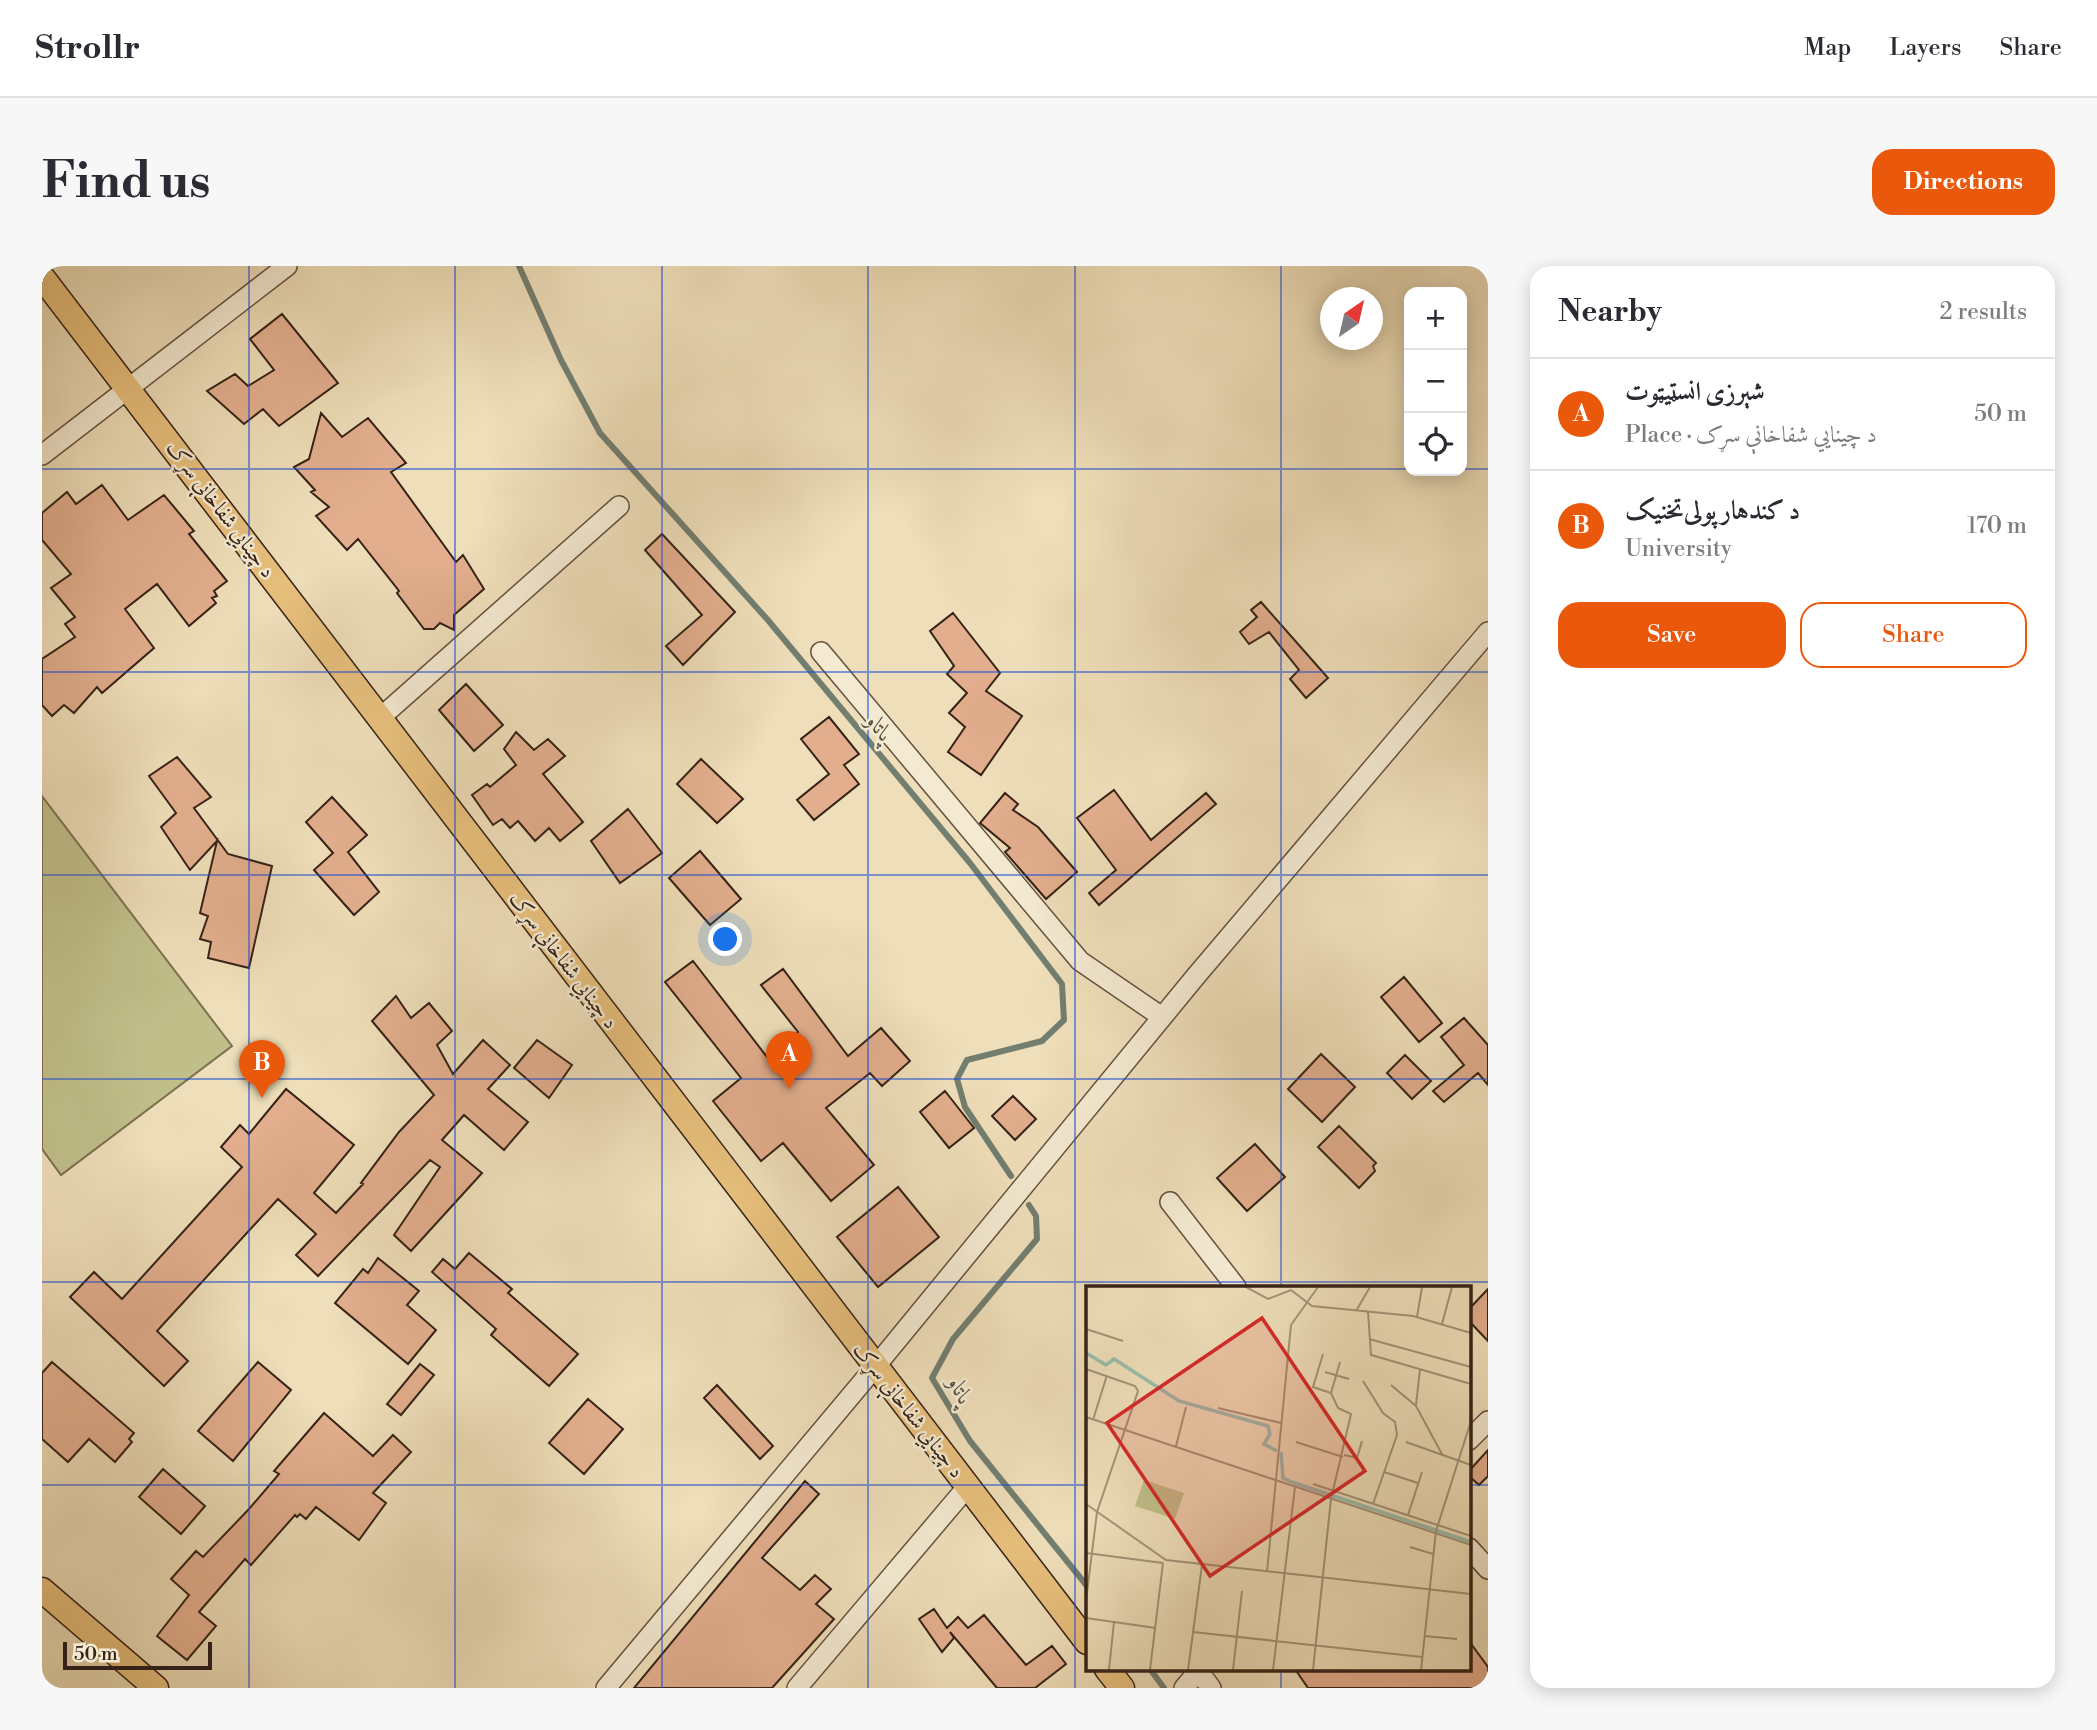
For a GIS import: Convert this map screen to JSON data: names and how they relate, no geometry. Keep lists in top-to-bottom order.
{
  "streets": {
    "main road": ["د چينايي شفاخانې سړک"]
  },
  "water": ["پاتاو"],
  "scale_bar": "50 m",
  "north": "top right",
  "page": {
    "header": "Strollr",
    "nav": ["Map", "Layers", "Share"],
    "buttons": [
      "Directions",
      ["Save", "Share"]
    ],
    "title": "Find us",
    "heading": ["Nearby", "2 results"],
    "map_buttons": ["+", "−"],
    "list": [
      {
        "mark": "A",
        "name": "شېرزی انسټيټوت",
        "note": "Place · د چينايي شفاخانې سړک",
        "value": "50 m"
      },
      {
        "mark": "B",
        "name": "د کندهار پولی‌تخنیک",
        "note": "University",
        "value": "170 m"
      }
    ],
    "pins": ["A", "B"],
    "scale": "50 m"
  }
}
